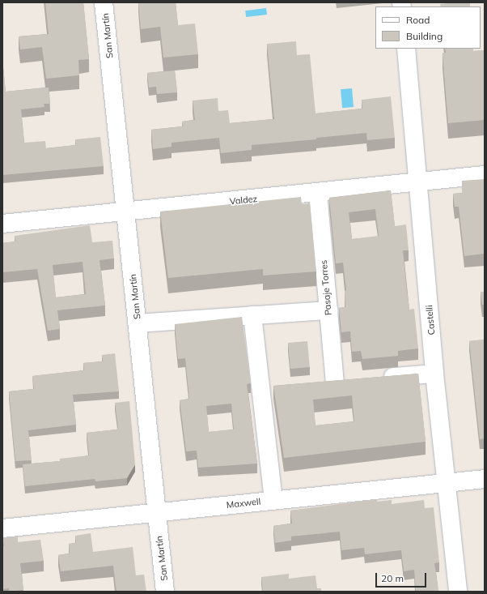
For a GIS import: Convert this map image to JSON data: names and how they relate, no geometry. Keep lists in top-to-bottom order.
{
  "streets": {
    "street": [
      "San Martín",
      "Valdez",
      "Pasaje Torres",
      "Castelli",
      "Maxwell"
    ]
  },
  "crossings": [
    ["San Martín", "Valdez"],
    ["San Martín", "Maxwell"],
    ["Valdez", "Pasaje Torres"],
    ["Valdez", "Castelli"],
    ["Castelli", "Maxwell"]
  ],
  "legend": ["Road", "Building"],
  "scale_bar": "20 m"
}
